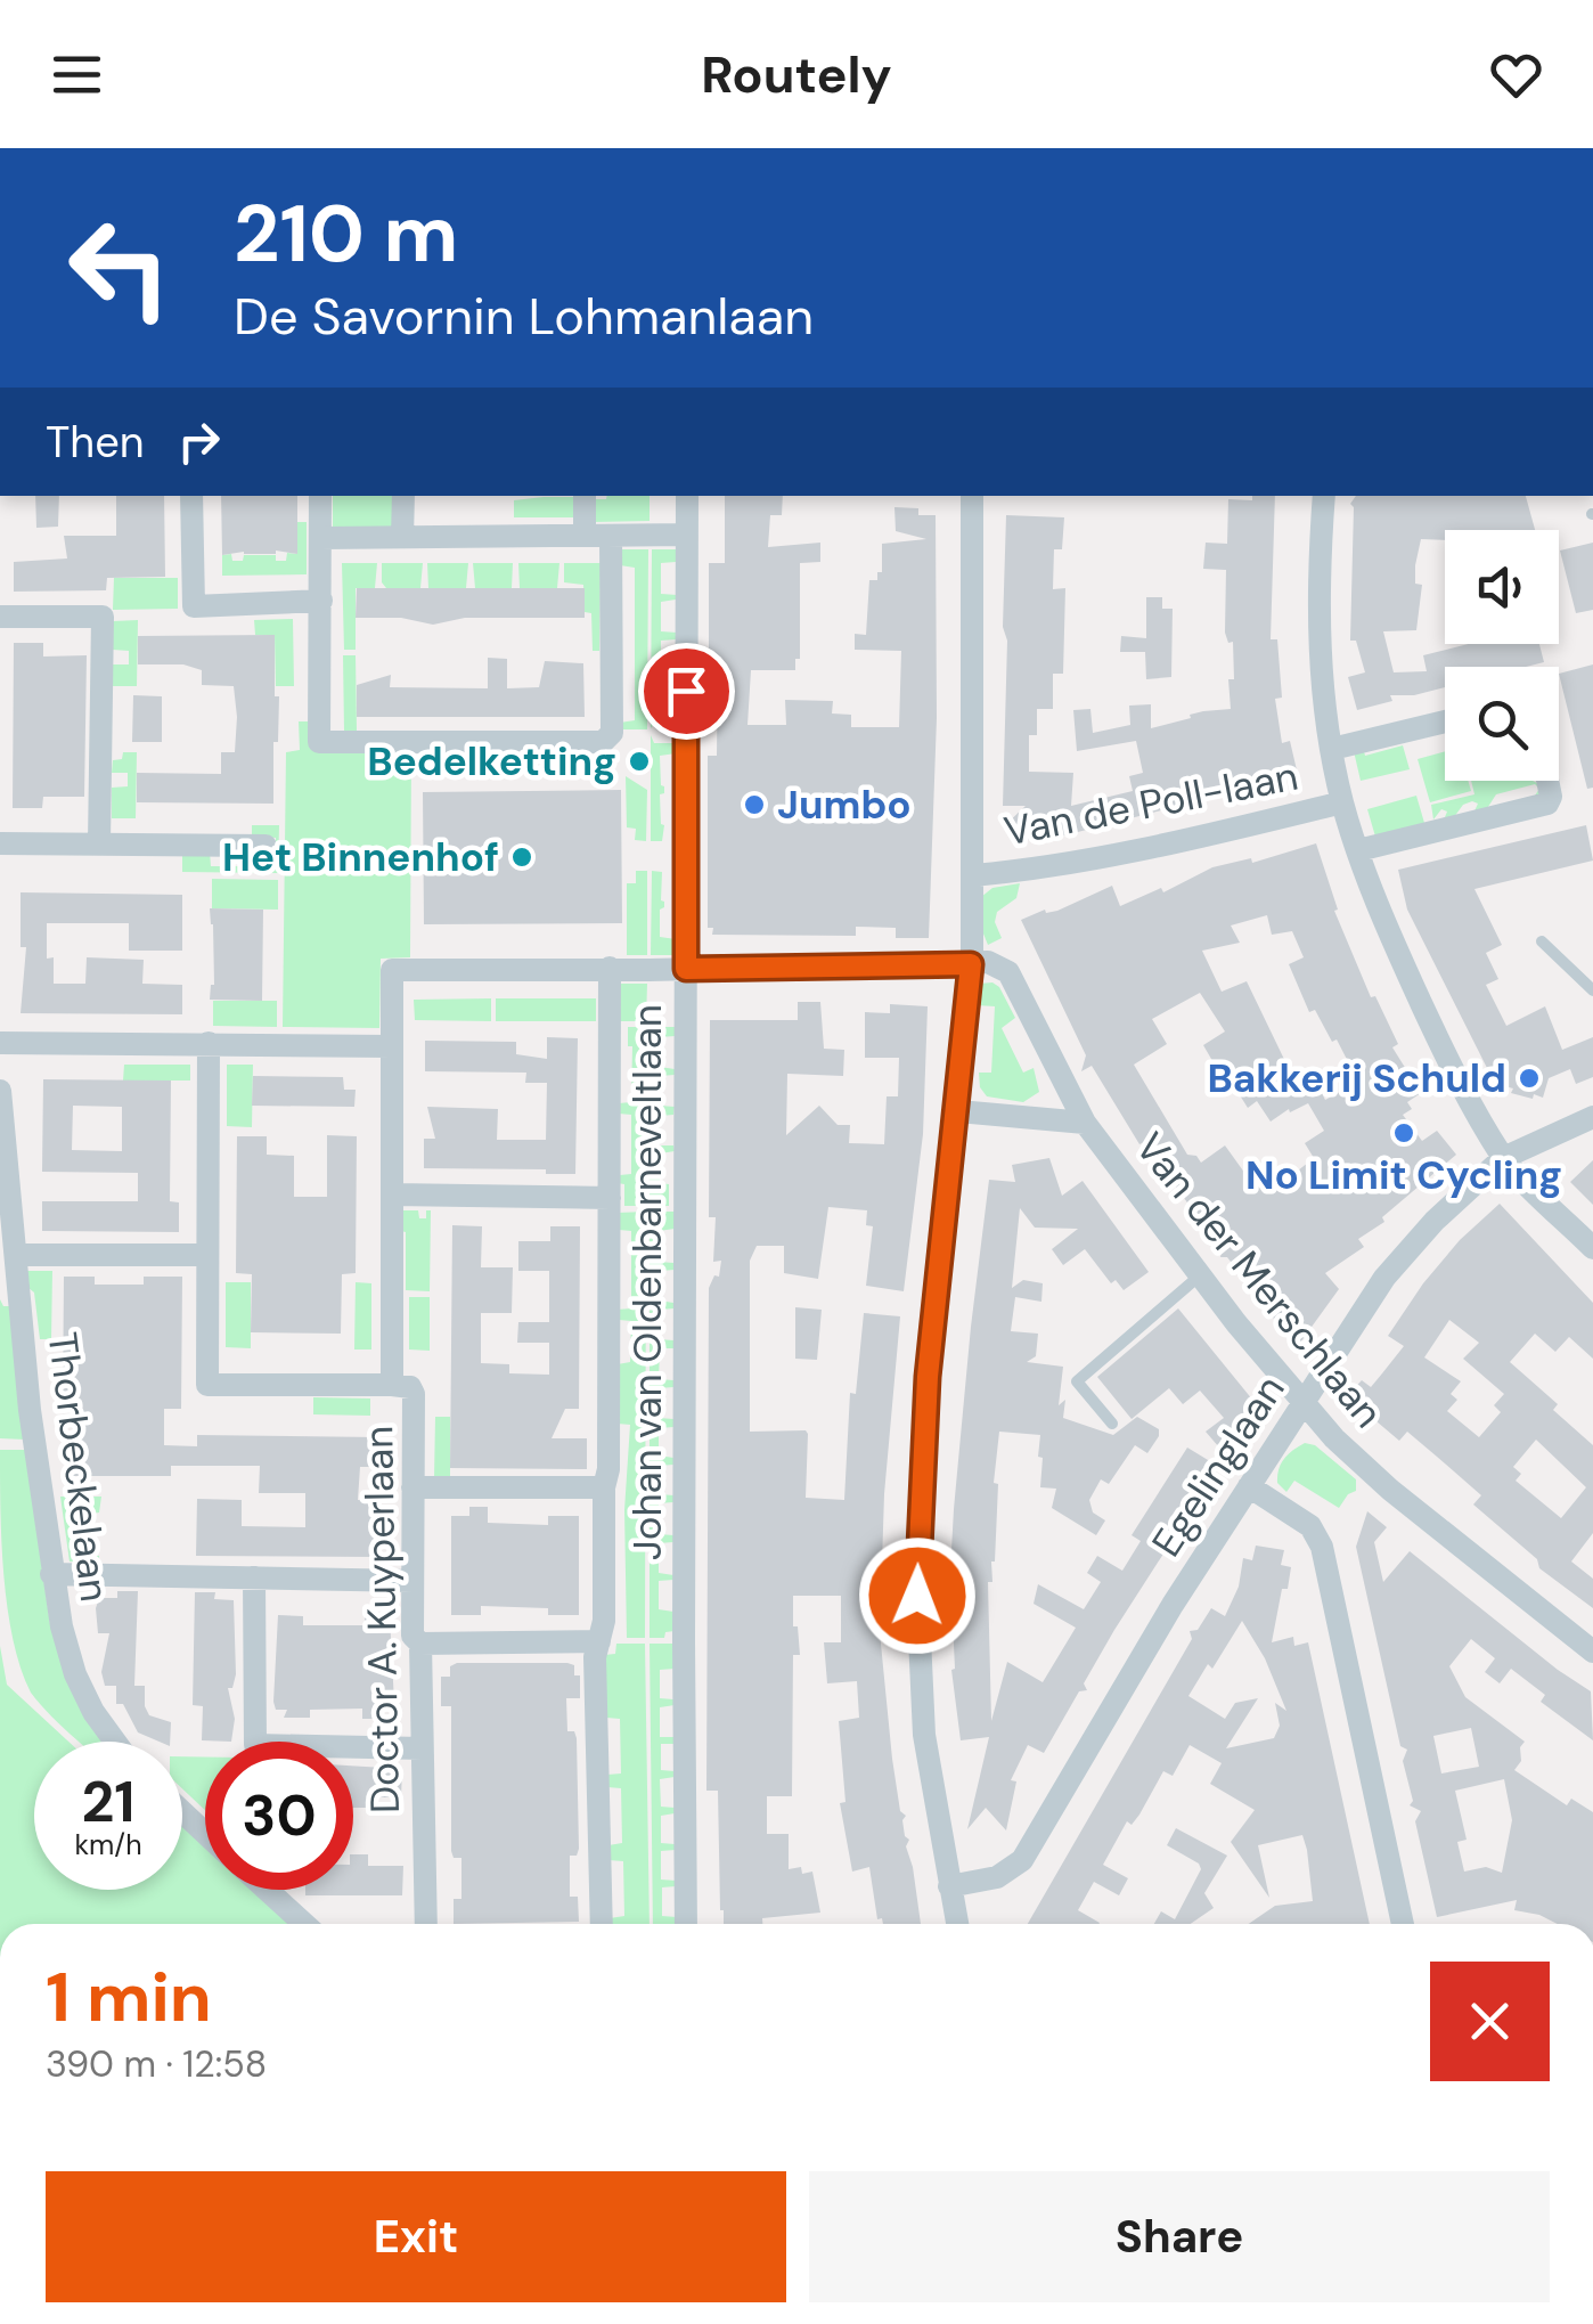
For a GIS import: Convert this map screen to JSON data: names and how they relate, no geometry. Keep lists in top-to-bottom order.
{
  "streets": {
    "street": [
      "Van de Poll-laan",
      "Van der Merschlaan",
      "Johan van Oldenbarneveltlaan",
      "Egelinglaan",
      "Thorbeckelaan",
      "Doctor A. Kuyperlaan"
    ]
  },
  "crossings": [
    ["Van der Merschlaan", "Egelinglaan"],
    ["Johan van Oldenbarneveltlaan", "Doctor A. Kuyperlaan"]
  ],
  "places": [
    "Bedelketting",
    "Jumbo",
    "Het Binnenhof",
    "Bakkerij Schuld",
    "No Limit Cycling"
  ],
  "page": {
    "header": "Routely",
    "turn": ["210 m", "De Savornin Lohmanlaan"],
    "then": "Then",
    "speed": "21 km/h",
    "limit": "30",
    "heading": ["1 min", "390 m · 12:58"],
    "buttons": ["Exit", "Share"]
  }
}
